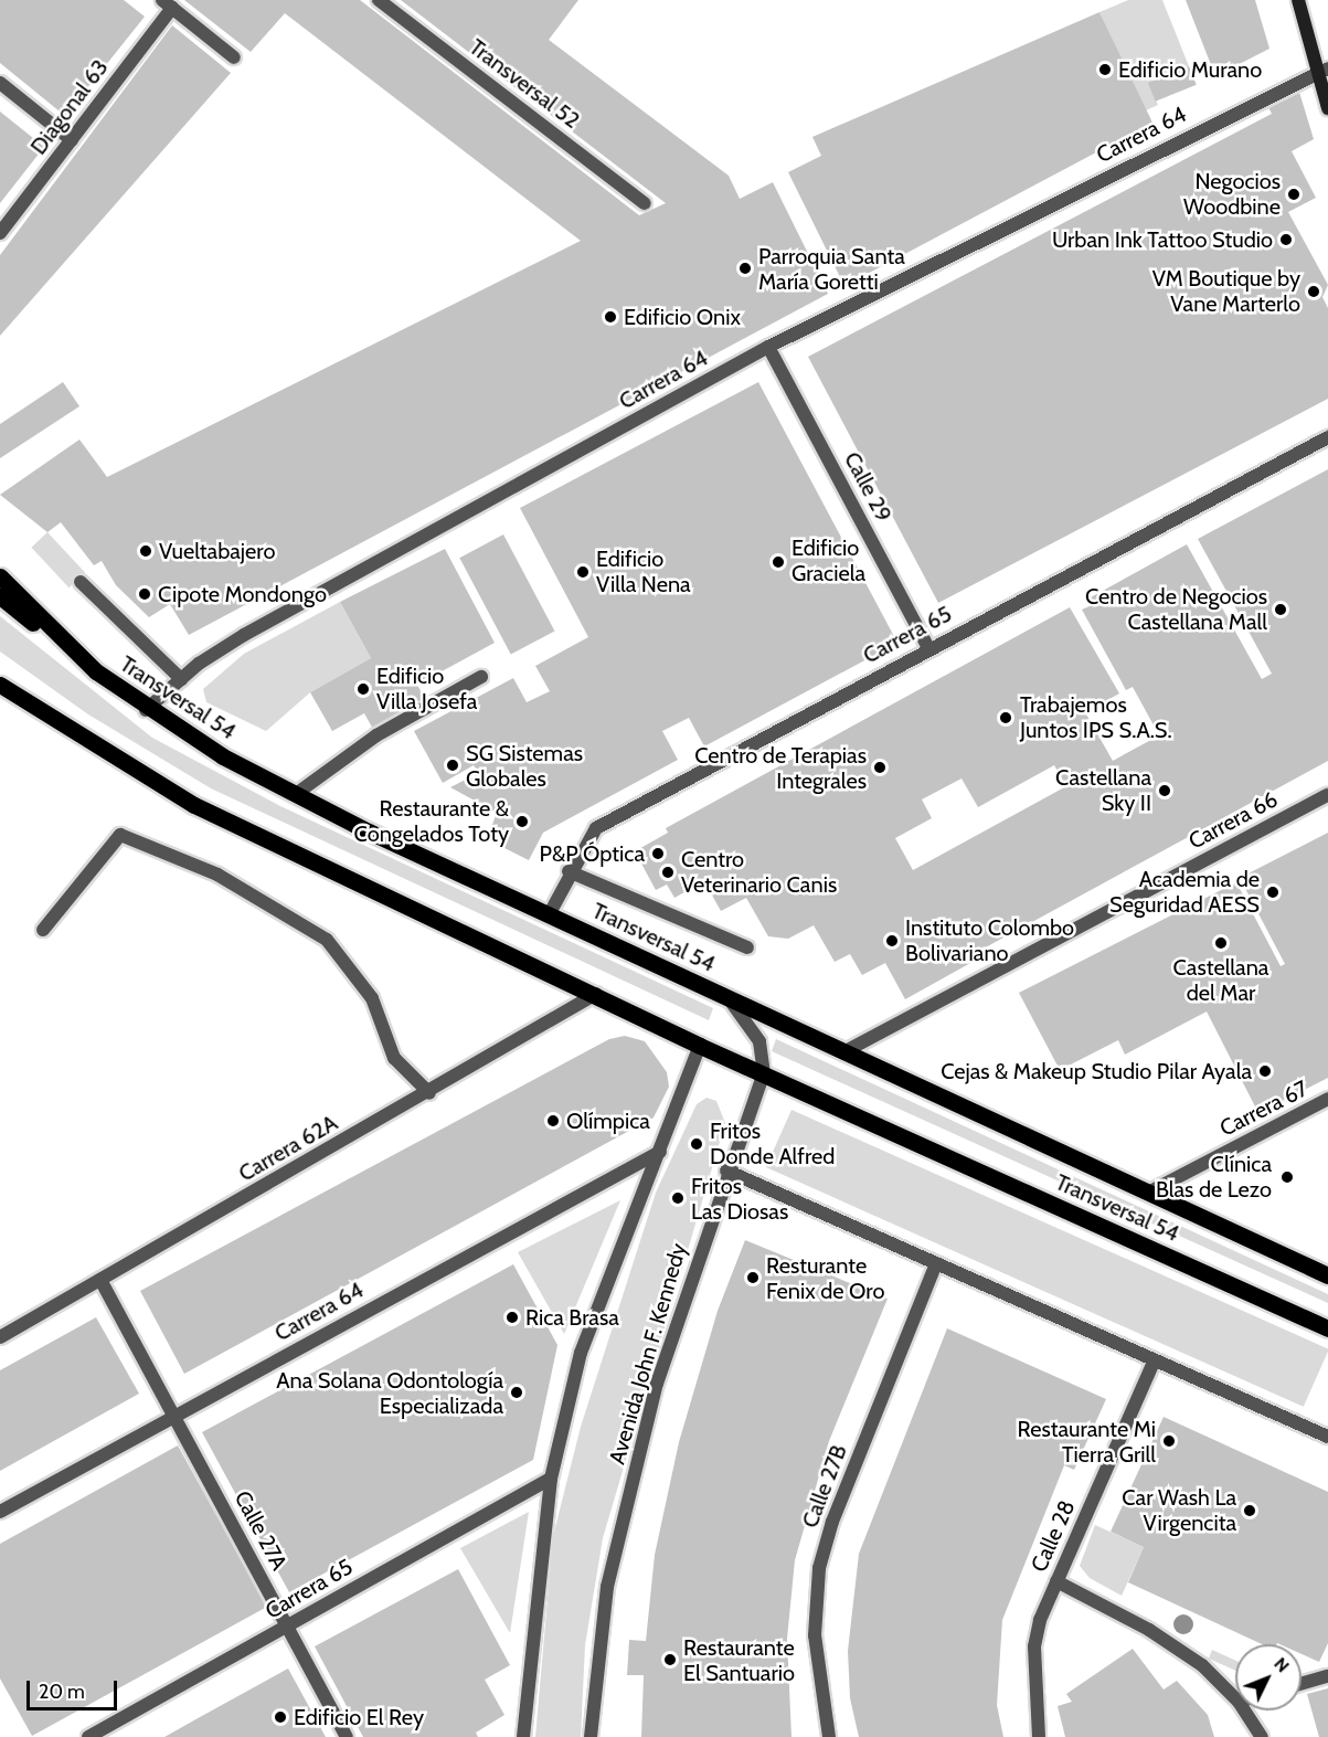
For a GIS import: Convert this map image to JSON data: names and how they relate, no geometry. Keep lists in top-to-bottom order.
{
  "streets": {
    "main road": ["Transversal 54"],
    "street": [
      "Transversal 52",
      "Diagonal 63",
      "Carrera 64",
      "Calle 29",
      "Carrera 65",
      "Carrera 66",
      "Carrera 67",
      "Carrera 62A",
      "Avenida John F. Kennedy",
      "Calle 27B",
      "Calle 27A",
      "Calle 28"
    ]
  },
  "crossings": [
    ["Carrera 64", "Calle 29"],
    ["Carrera 64", "Transversal 54"],
    ["Carrera 64", "Calle 27A"],
    ["Calle 29", "Carrera 65"],
    ["Carrera 65", "Transversal 54"],
    ["Carrera 65", "Calle 27A"],
    ["Transversal 54", "Carrera 66"],
    ["Transversal 54", "Carrera 67"],
    ["Transversal 54", "Carrera 62A"],
    ["Transversal 54", "Avenida John F. Kennedy"],
    ["Carrera 62A", "Calle 27A"]
  ],
  "places": [
    "Edificio Murano",
    "Negocios Woodbine",
    "Urban Ink Tattoo Studio",
    "Parroquia Santa María Goretti",
    "VM Boutique by Vane Marterlo",
    "Edificio Onix",
    "Vueltabajero",
    "Edificio Graciela",
    "Edificio Villa Nena",
    "Cipote Mondongo",
    "Centro de Negocios Castellana Mall",
    "Edificio Villa Josefa",
    "Trabajemos Juntos IPS S.A.S.",
    "SG Sistemas Globales",
    "Centro de Terapias Integrales",
    "Castellana Sky II",
    "Restaurante & Congelados Toty",
    "P&P Óptica",
    "Centro Veterinario Canis",
    "Academia de Seguridad AESS",
    "Instituto Colombo Bolivariano",
    "Castellana del Mar",
    "Cejas & Makeup Studio Pilar Ayala",
    "Olímpica",
    "Fritos Donde Alfred",
    "Clínica Blas de Lezo",
    "Fritos Las Diosas",
    "Resturante Fenix de Oro",
    "Rica Brasa",
    "Ana Solana Odontología Especializada",
    "Restaurante Mi Tierra Grill",
    "Car Wash La Virgencita",
    "Restaurante El Santuario",
    "Edificio El Rey"
  ],
  "scale_bar": "20 m",
  "north": "top right"
}
